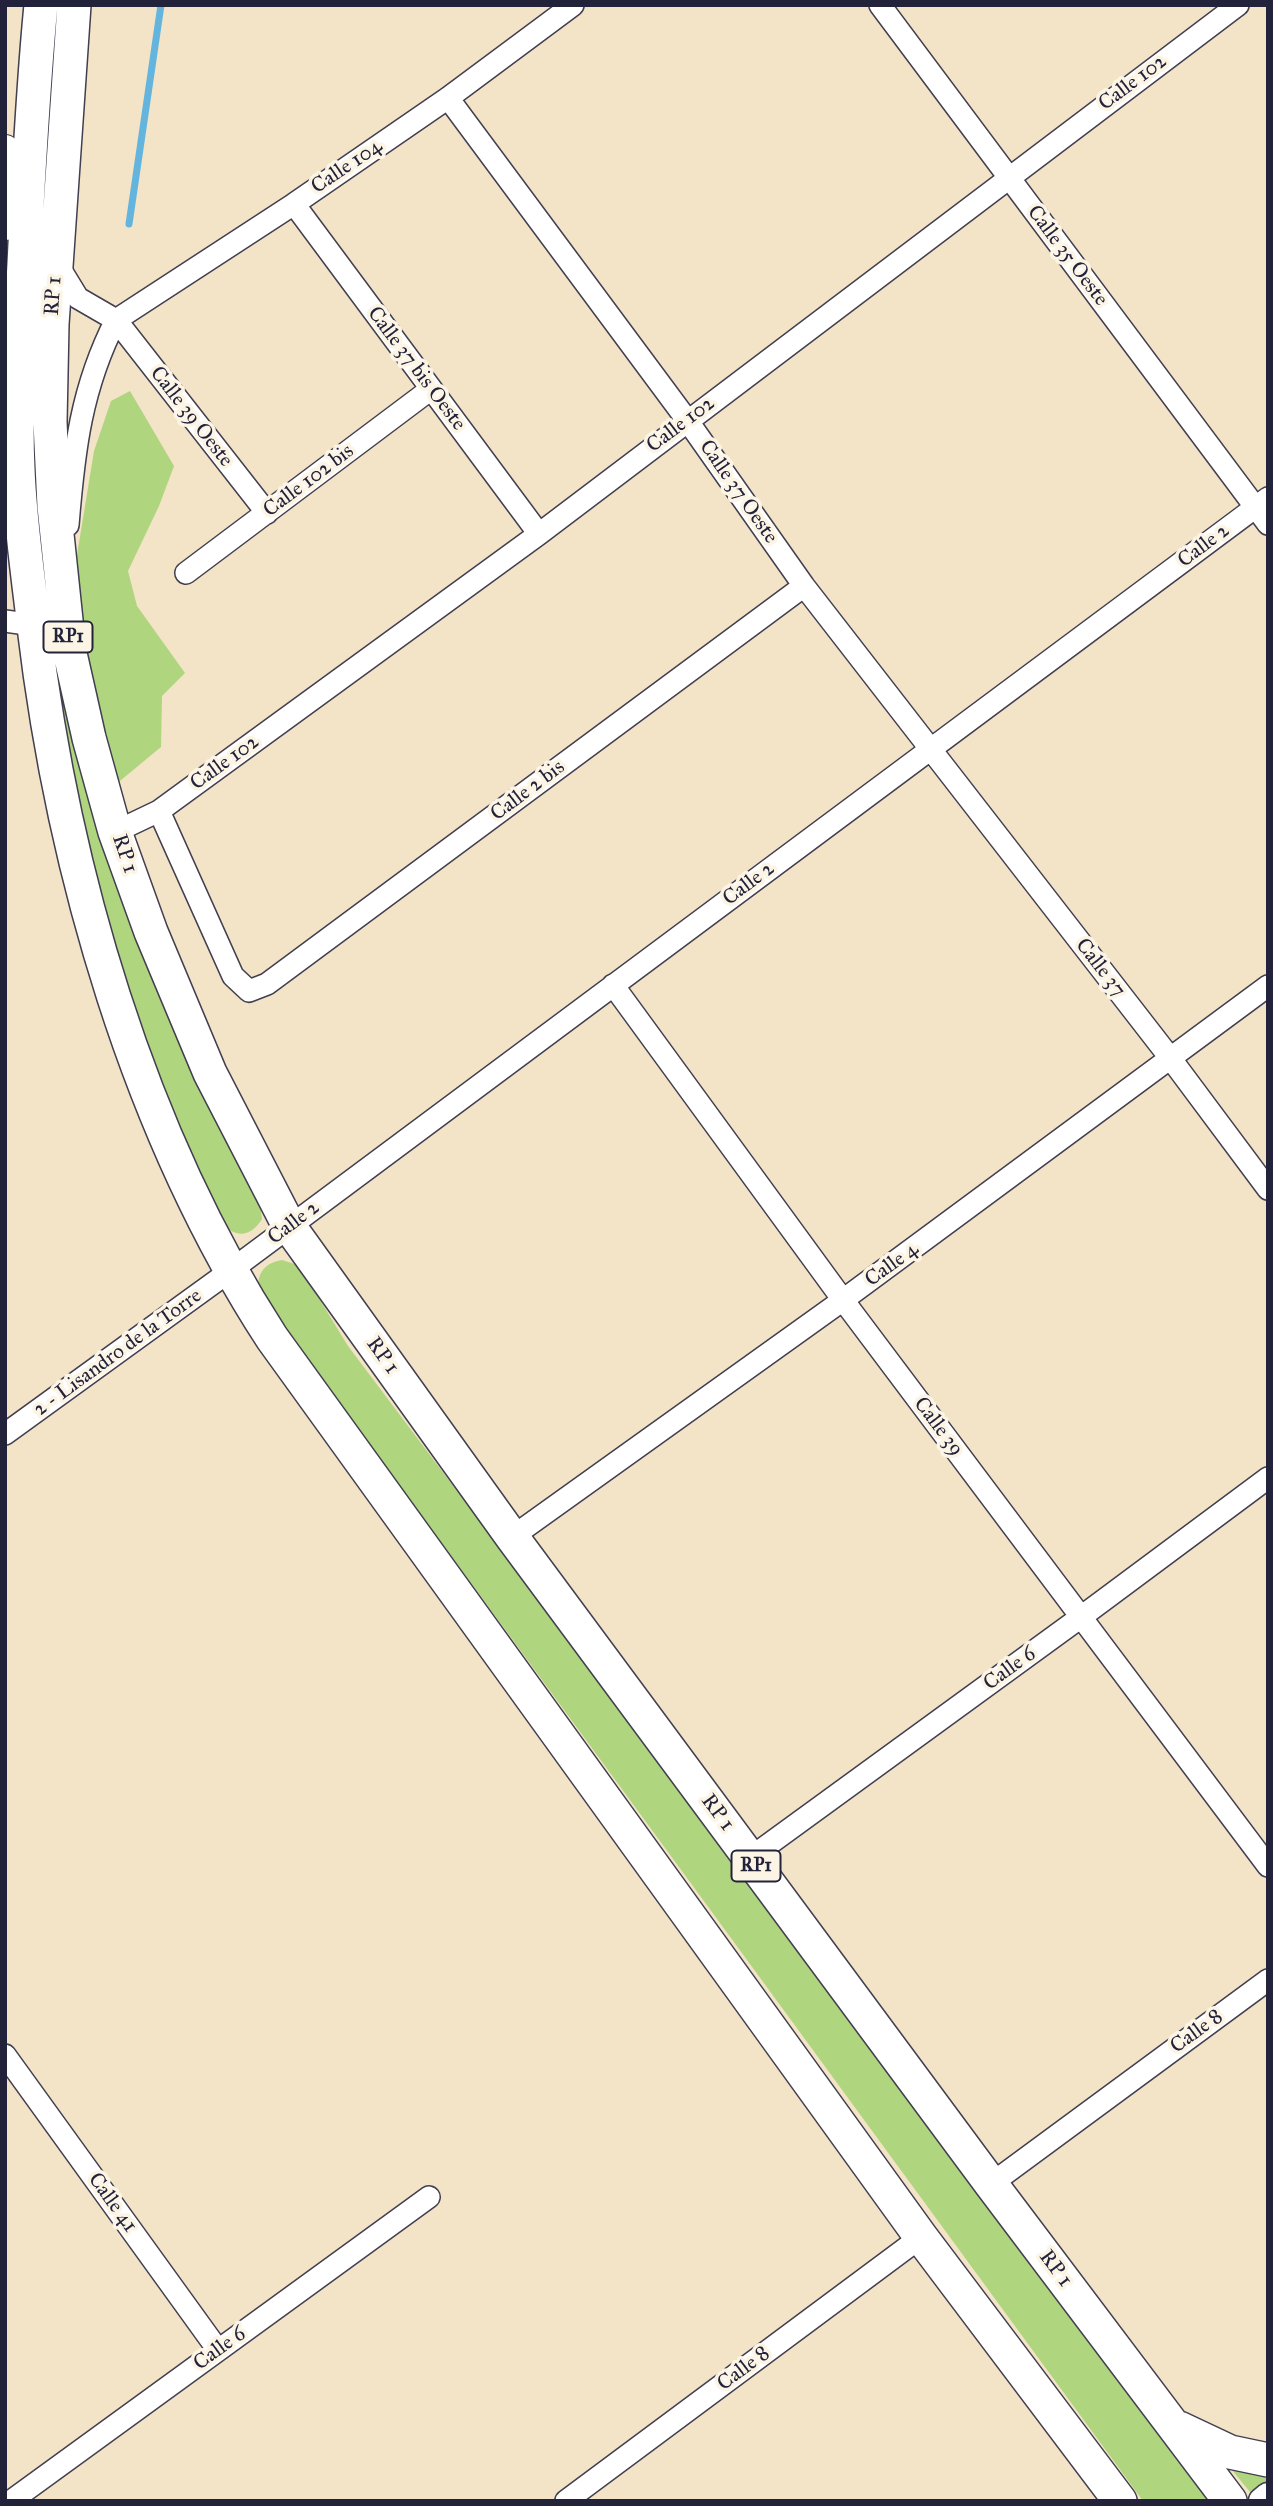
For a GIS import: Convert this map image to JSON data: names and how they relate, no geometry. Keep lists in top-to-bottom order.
{
  "streets": {
    "main road": ["RP 1", "RP1"],
    "street": [
      "Calle 102",
      "Calle 104",
      "Calle 35 Oeste",
      "Calle 37 bis Oeste",
      "Calle 39 Oeste",
      "Calle 102 bis",
      "Calle 37 Oeste",
      "Calle 2",
      "Calle 2 bis",
      "Calle 37",
      "Calle 4",
      "2 - Lisandro de la Torre",
      "Calle 39",
      "Calle 6",
      "Calle 8",
      "Calle 41"
    ]
  },
  "crossings": [
    ["Calle 102", "Calle 35 Oeste"],
    ["Calle 102", "RP 1"],
    ["Calle 102", "Calle 37 bis Oeste"],
    ["Calle 102", "Calle 37 Oeste"],
    ["Calle 102", "Calle 2 bis"],
    ["Calle 104", "Calle 37 bis Oeste"],
    ["Calle 104", "Calle 39 Oeste"],
    ["Calle 104", "Calle 37 Oeste"],
    ["Calle 35 Oeste", "Calle 2"],
    ["RP 1", "Calle 2"],
    ["RP 1", "Calle 4"],
    ["RP 1", "2 - Lisandro de la Torre"],
    ["RP 1", "Calle 6"],
    ["RP 1", "Calle 8"],
    ["Calle 37 bis Oeste", "Calle 102 bis"],
    ["Calle 39 Oeste", "Calle 102 bis"],
    ["Calle 37 Oeste", "Calle 2"],
    ["Calle 37 Oeste", "Calle 2 bis"],
    ["Calle 37 Oeste", "Calle 37"],
    ["Calle 2", "Calle 37"],
    ["Calle 2", "2 - Lisandro de la Torre"],
    ["Calle 2", "Calle 39"],
    ["Calle 37", "Calle 4"],
    ["Calle 4", "Calle 39"],
    ["Calle 39", "Calle 6"],
    ["Calle 6", "Calle 41"]
  ]
}
